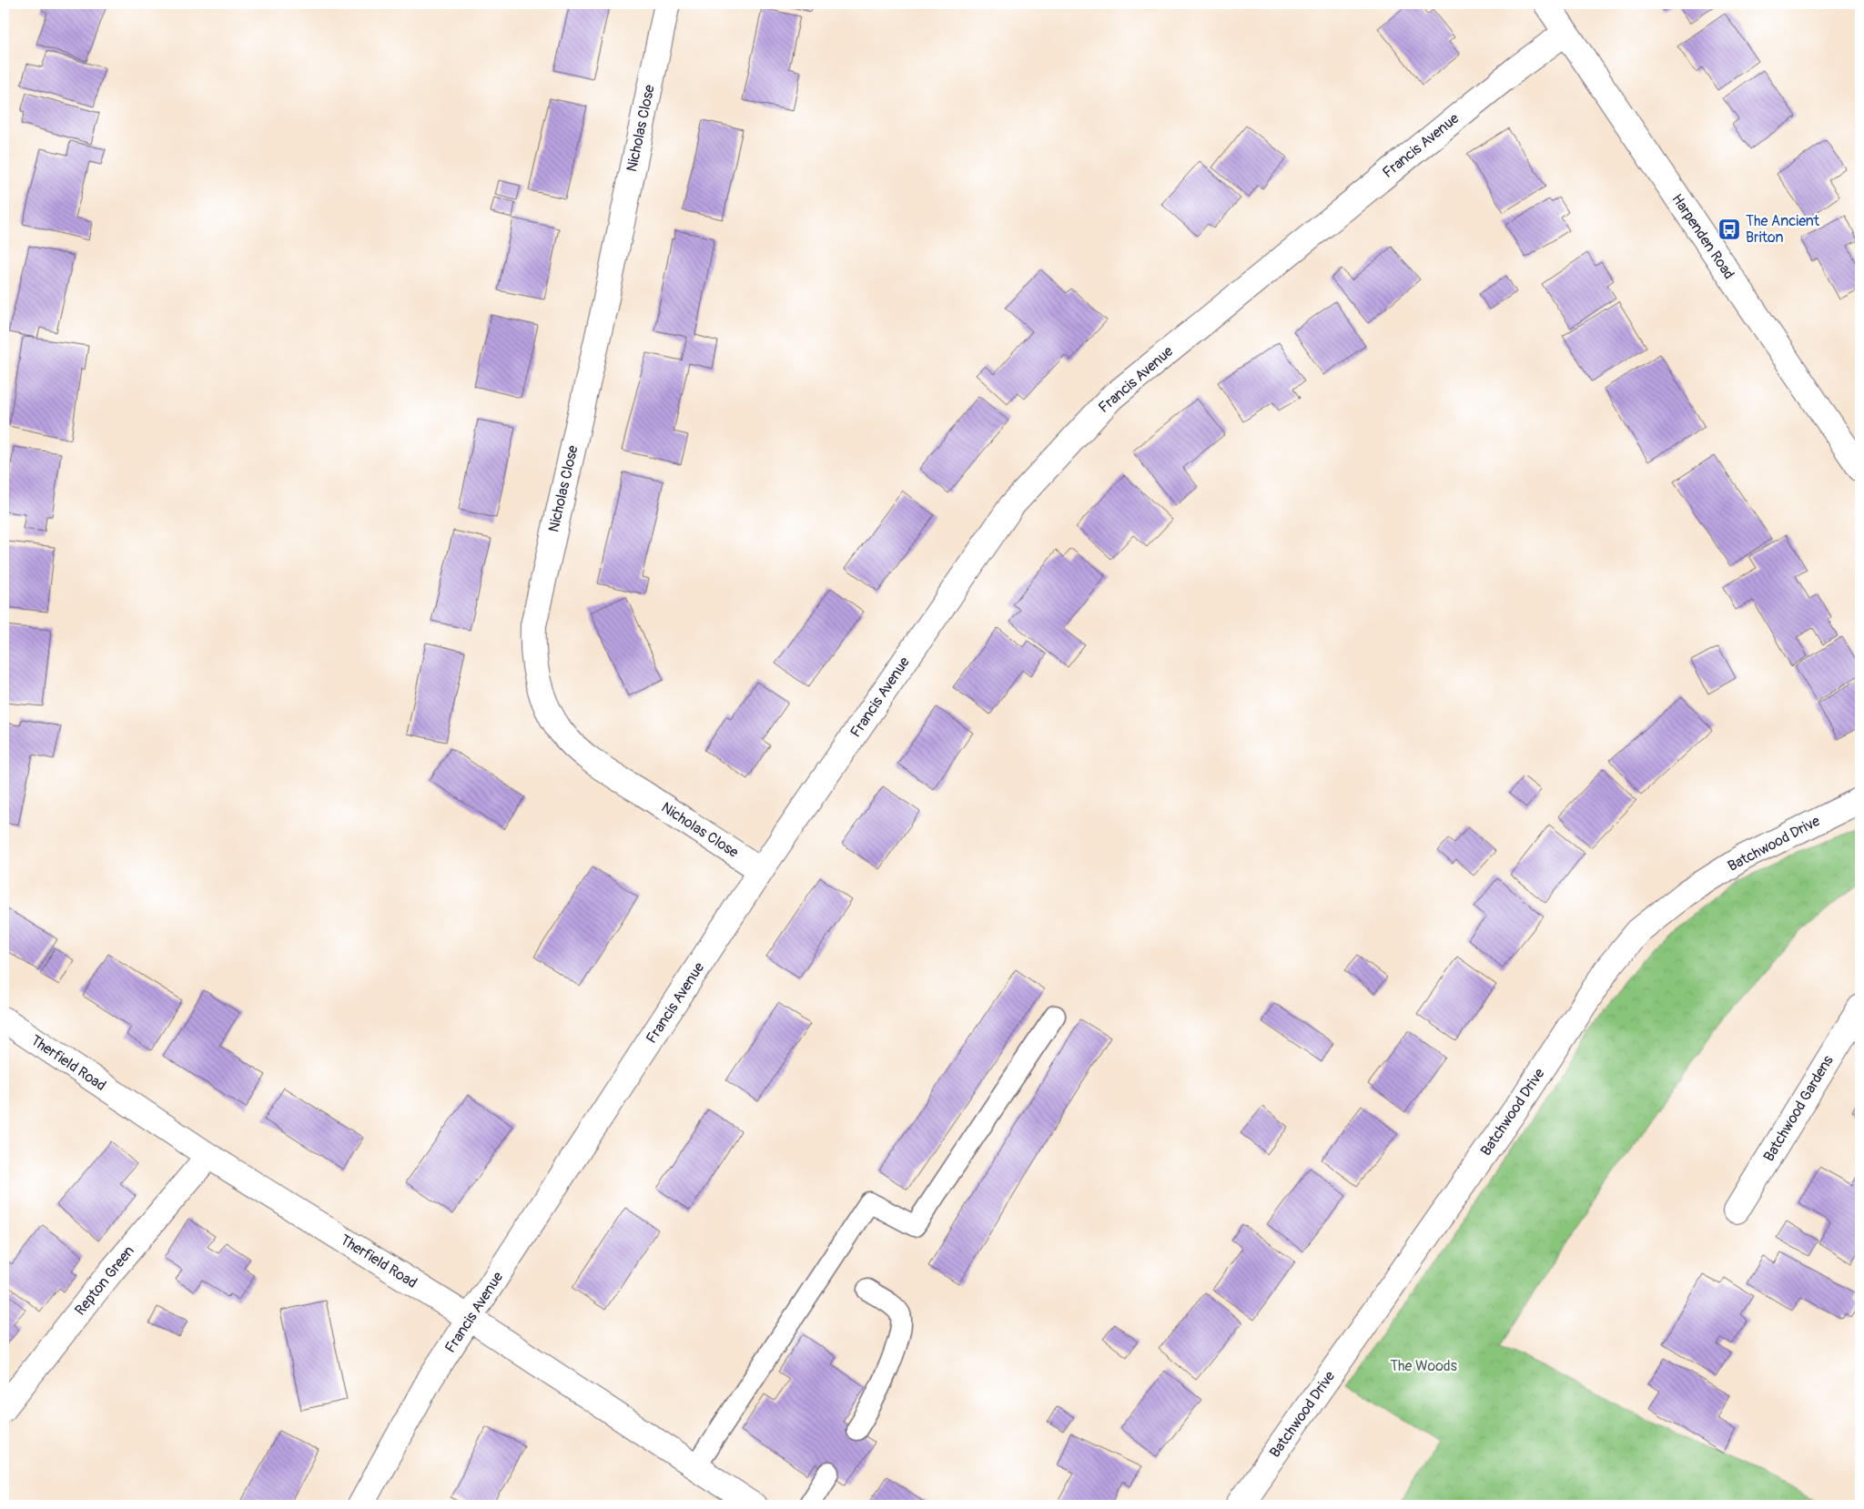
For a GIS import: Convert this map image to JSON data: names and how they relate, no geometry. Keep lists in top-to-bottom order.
{
  "streets": {
    "street": [
      "Nicholas Close",
      "Francis Avenue",
      "Harpenden Road",
      "Batchwood Drive",
      "Therfield Road",
      "Batchwood Gardens",
      "Repton Green"
    ]
  },
  "crossings": [
    ["Nicholas Close", "Francis Avenue"],
    ["Francis Avenue", "Harpenden Road"],
    ["Francis Avenue", "Therfield Road"],
    ["Therfield Road", "Repton Green"]
  ],
  "parks": ["The Woods"],
  "places": {
    "bus stop": ["The Ancient Briton"]
  }
}
